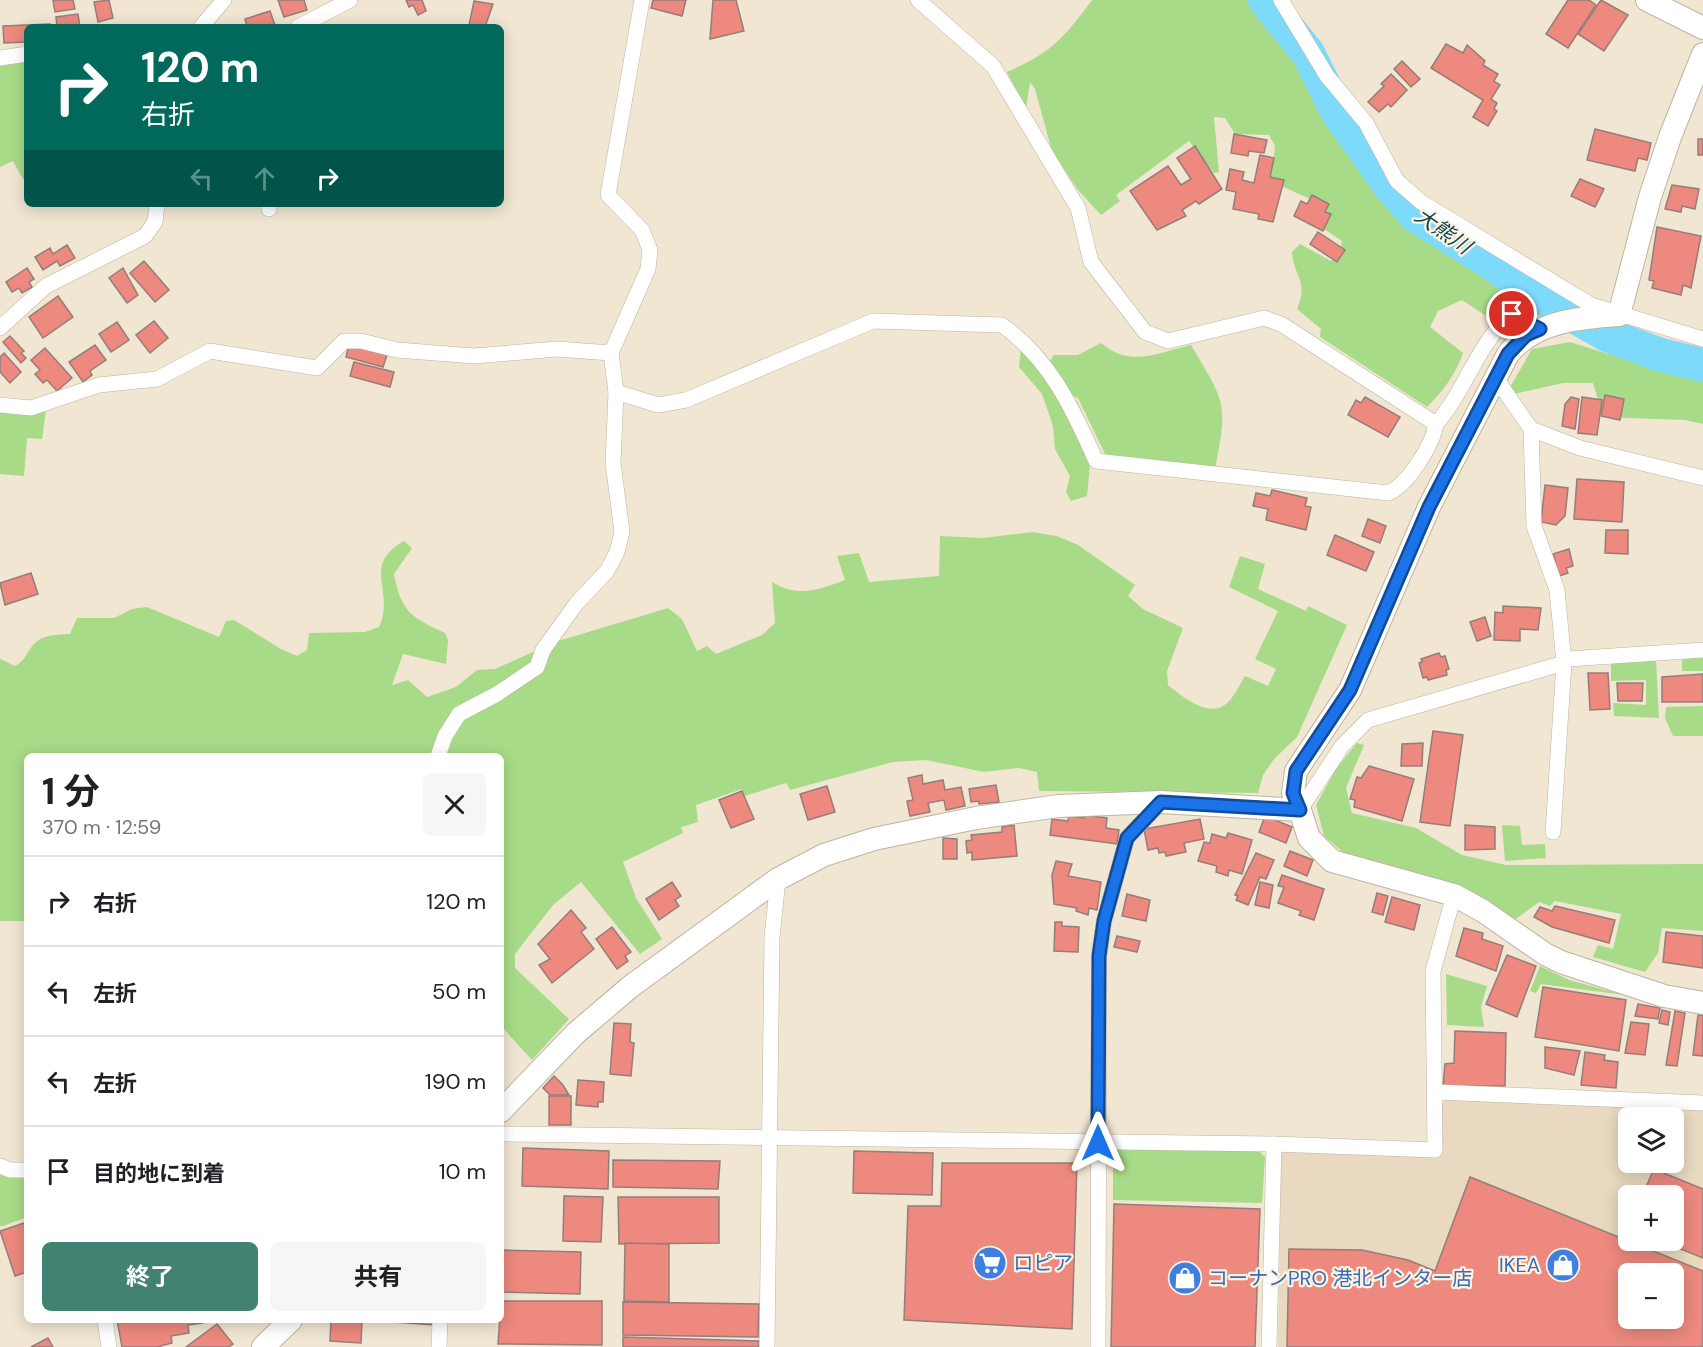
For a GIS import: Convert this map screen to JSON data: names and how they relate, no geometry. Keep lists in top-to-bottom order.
{
  "water": ["大熊川"],
  "places": {
    "supermarket": ["ロピア"],
    "shop": ["IKEA", "コーナンPRO 港北インター店"]
  },
  "page": {
    "turn": ["120 m", "右折"],
    "heading": ["1 分", "370 m · 12:59"],
    "list": [
      {
        "name": "右折",
        "value": "120 m"
      },
      {
        "name": "左折",
        "value": "50 m"
      },
      {
        "name": "左折",
        "value": "190 m"
      },
      {
        "name": "目的地に到着",
        "value": "10 m"
      }
    ],
    "map_buttons": ["+", "−"],
    "buttons": ["終了", "共有"]
  }
}
